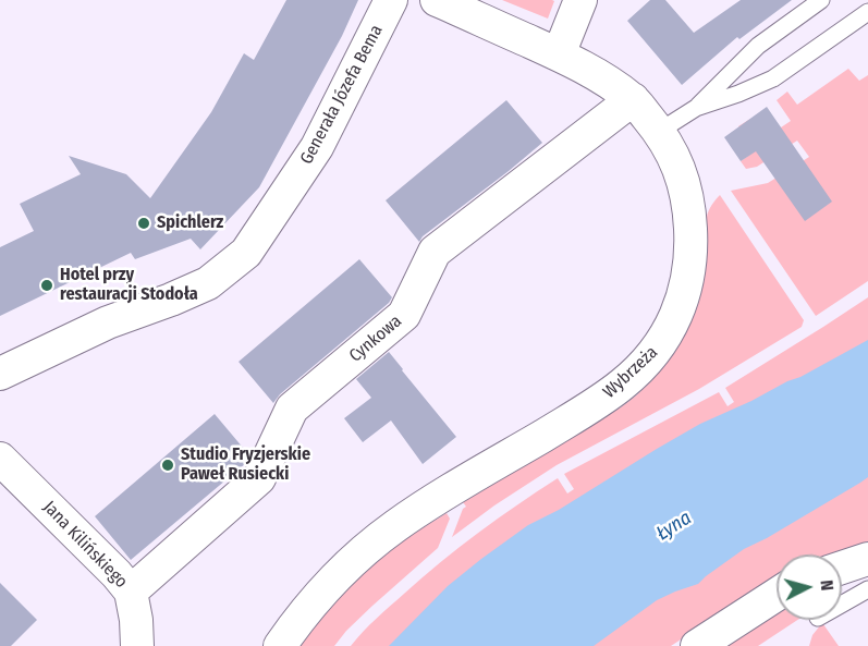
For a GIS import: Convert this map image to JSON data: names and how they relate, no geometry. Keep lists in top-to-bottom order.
{
  "streets": {
    "street": [
      "Generała Józefa Bema",
      "Cynkowa",
      "Wybrzeża",
      "Jana Kilińskiego"
    ]
  },
  "crossings": [
    ["Cynkowa", "Wybrzeża"],
    ["Cynkowa", "Jana Kilińskiego"]
  ],
  "water": ["Łyna"],
  "places": ["Spichlerz", "Hotel przy restauracji Stodoła", "Studio Fryzjerskie Paweł Rusiecki"],
  "north": "right"
}
